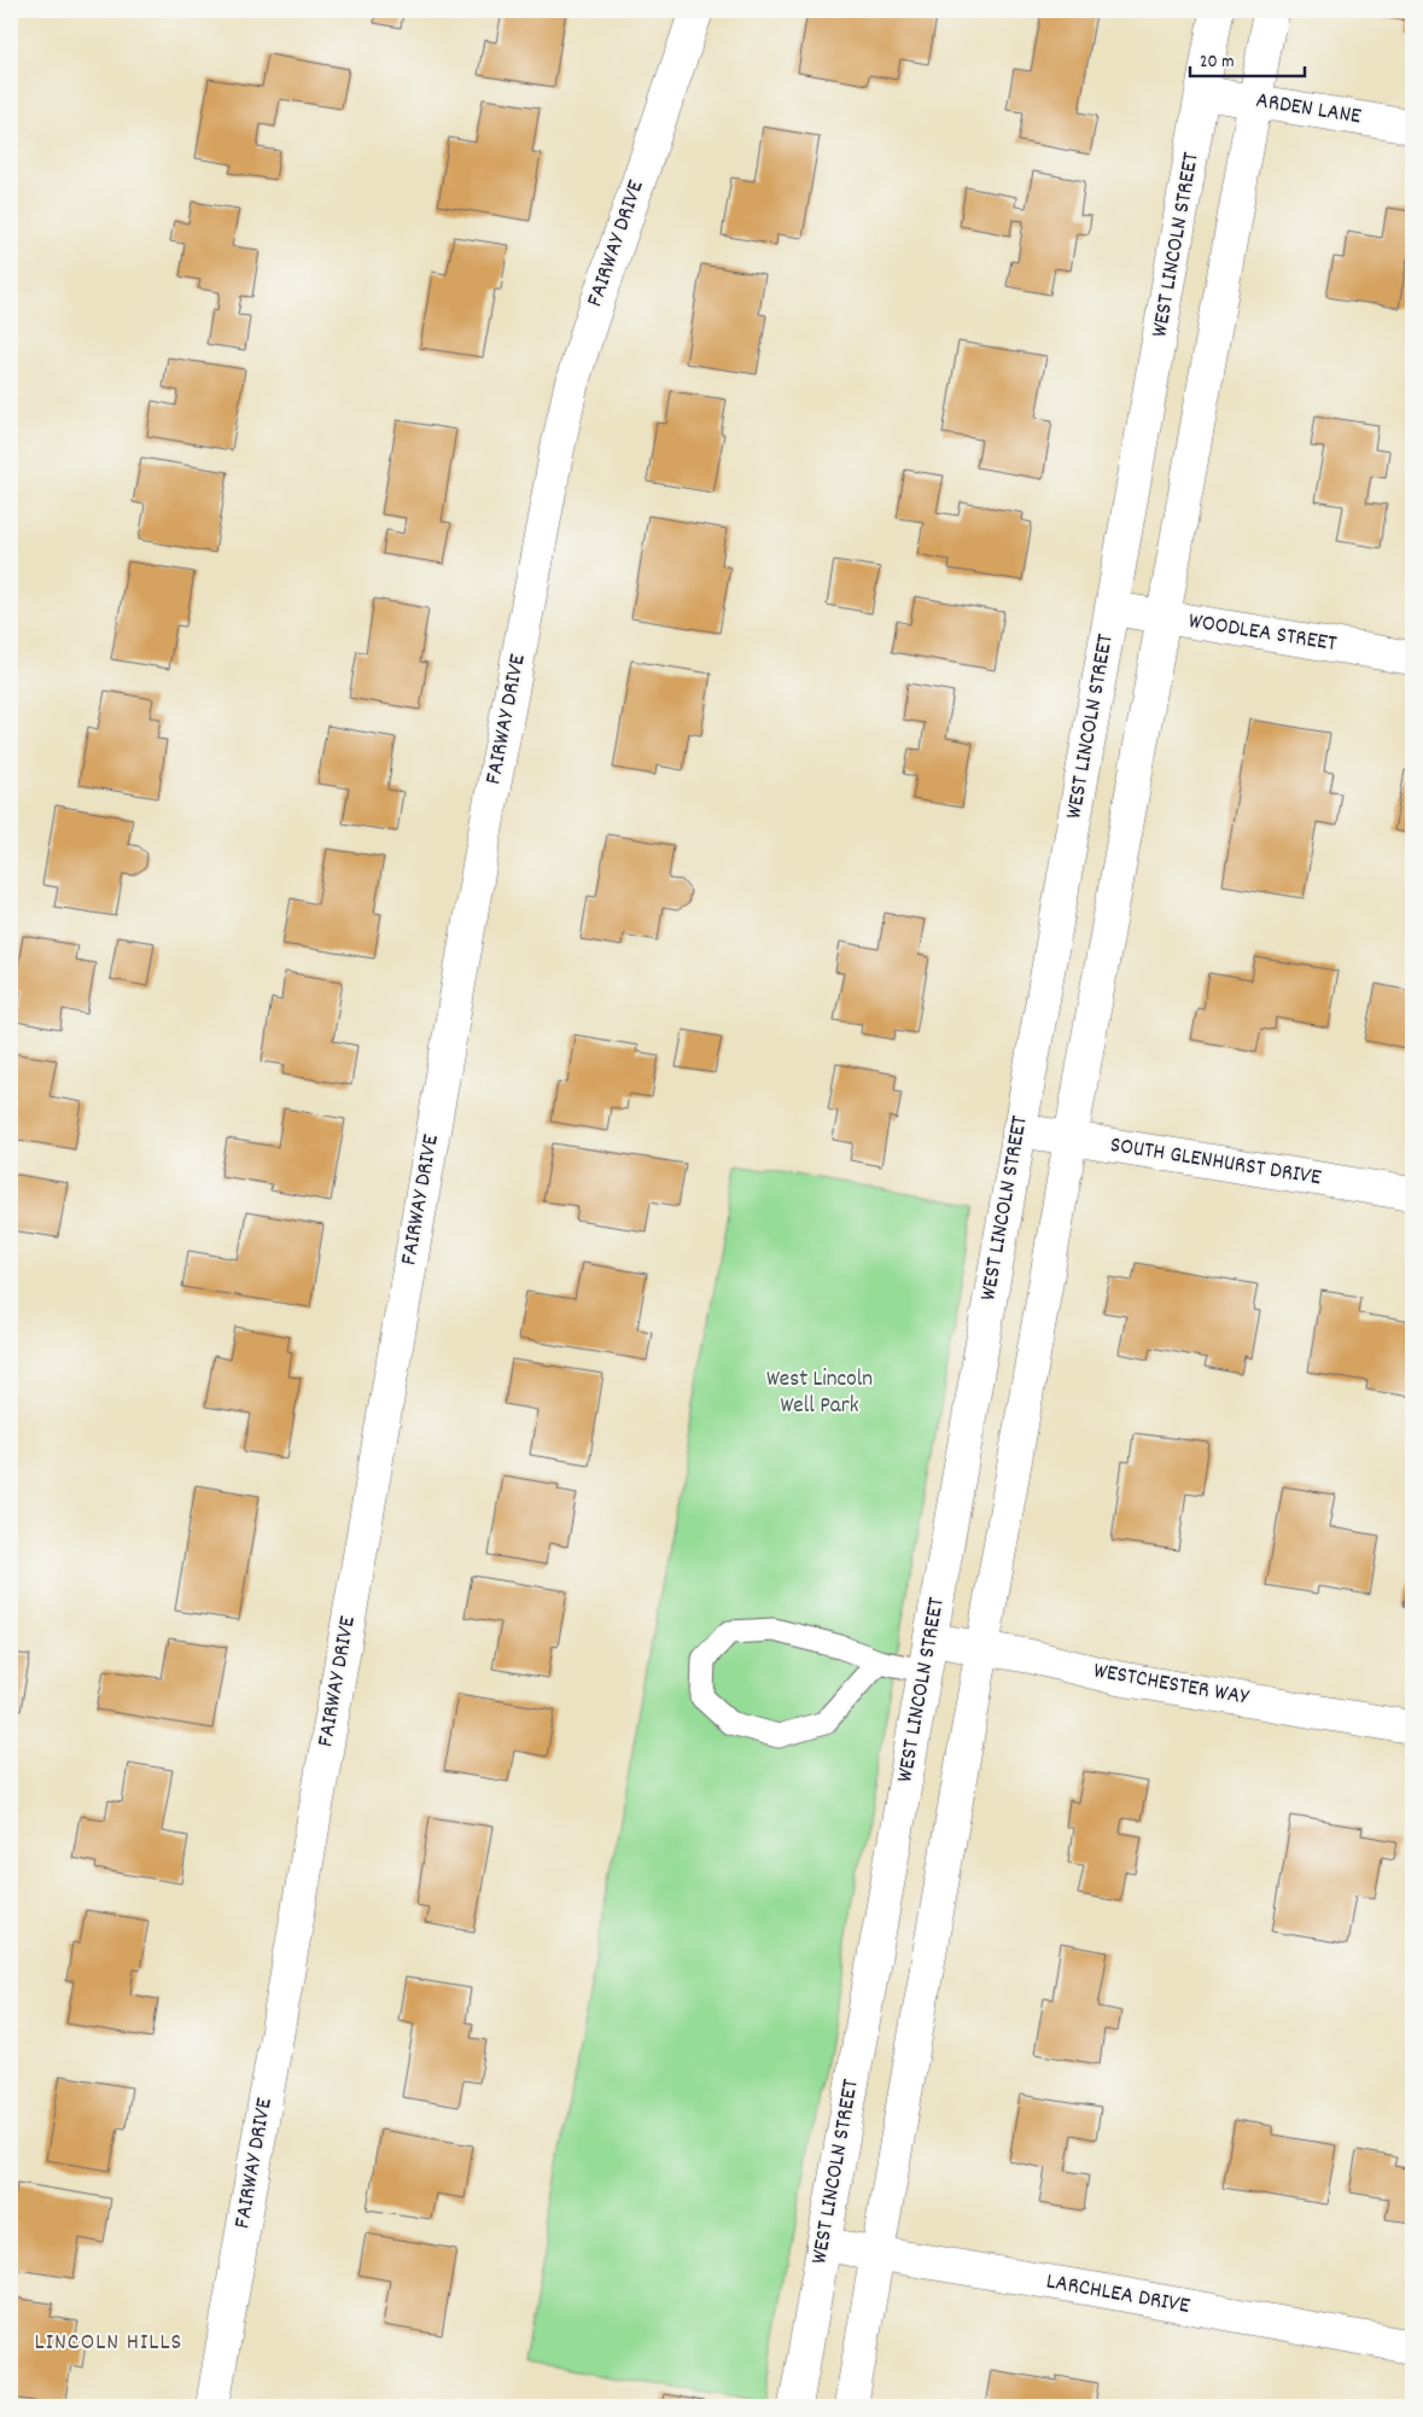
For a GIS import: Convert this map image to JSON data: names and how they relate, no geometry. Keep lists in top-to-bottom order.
{
  "streets": {
    "street": [
      "ARDEN LANE",
      "FAIRWAY DRIVE",
      "WEST LINCOLN STREET",
      "WOODLEA STREET",
      "SOUTH GLENHURST DRIVE",
      "WESTCHESTER WAY",
      "LARCHLEA DRIVE"
    ]
  },
  "crossings": [
    ["ARDEN LANE", "WEST LINCOLN STREET"],
    ["WEST LINCOLN STREET", "WOODLEA STREET"],
    ["WEST LINCOLN STREET", "SOUTH GLENHURST DRIVE"],
    ["WEST LINCOLN STREET", "WESTCHESTER WAY"],
    ["WEST LINCOLN STREET", "LARCHLEA DRIVE"]
  ],
  "districts": ["LINCOLN HILLS"],
  "parks": ["West Lincoln Well Park"],
  "scale_bar": "20 m"
}
